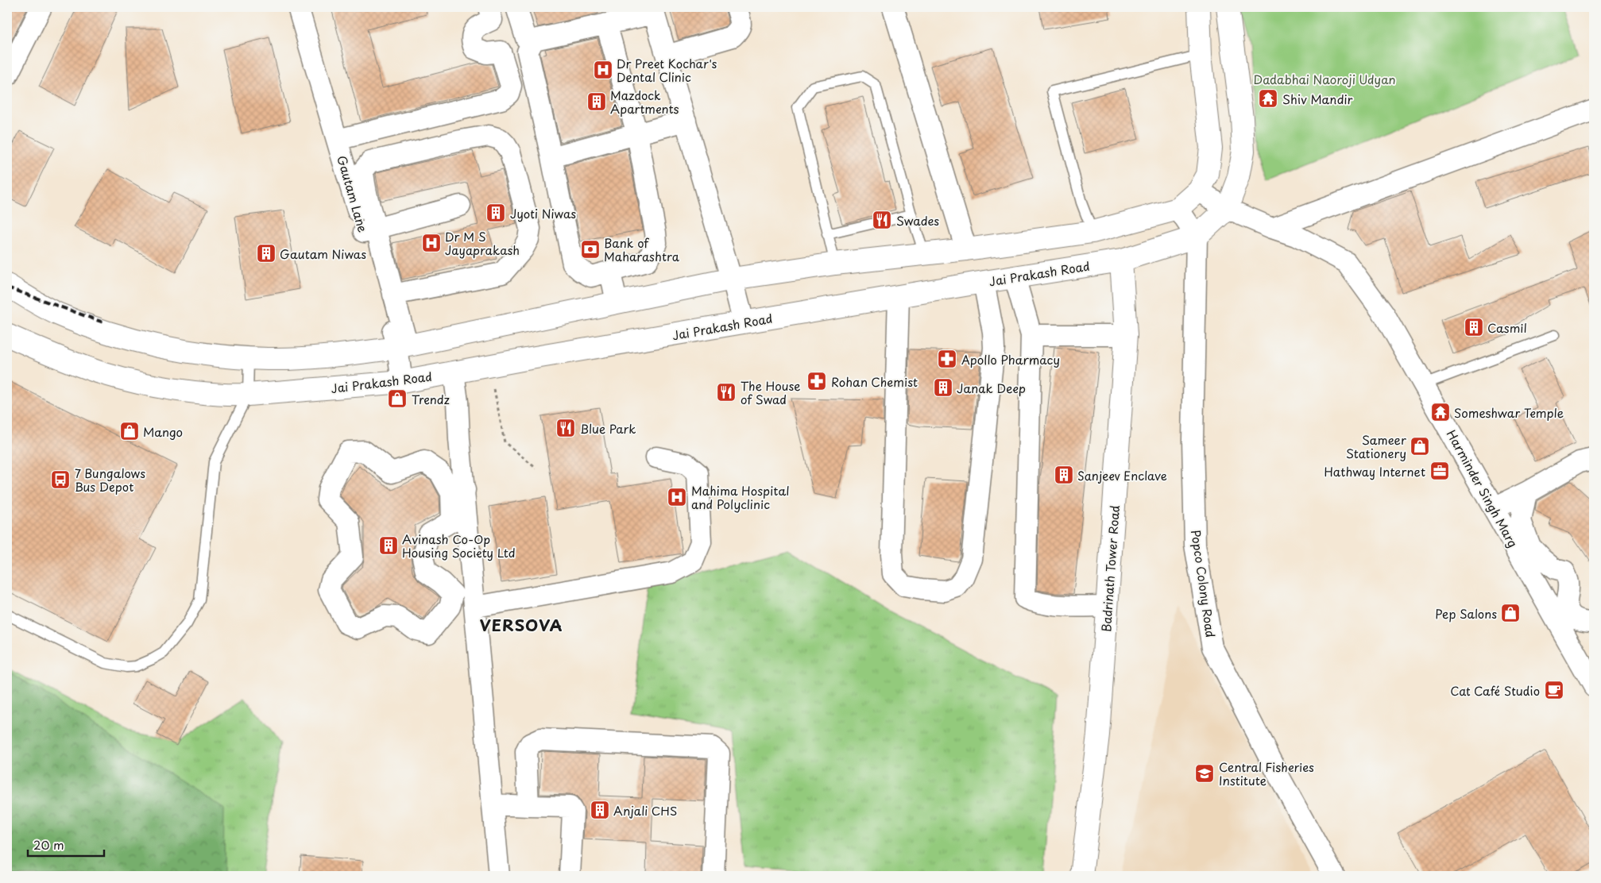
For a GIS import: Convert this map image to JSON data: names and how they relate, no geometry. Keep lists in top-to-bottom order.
{
  "streets": {
    "main road": ["Jai Prakash Road", "Badrinath Tower Road"],
    "street": ["Gautam Lane", "Harminder Singh Marg", "Popco Colony Road"]
  },
  "crossings": [
    ["Gautam Lane", "Jai Prakash Road"],
    ["Jai Prakash Road", "Harminder Singh Marg"],
    ["Jai Prakash Road", "Badrinath Tower Road"],
    ["Jai Prakash Road", "Popco Colony Road"]
  ],
  "districts": ["VERSOVA"],
  "parks": ["Dadabhai Naoroji Udyan"],
  "places": {
    "hospital": ["Dr Preet Kochar's Dental Clinic", "Dr M S Jayaprakash", "Mahima Hospital and Polyclinic"],
    "temple": ["Shiv Mandir", "Someshwar Temple"],
    "building": [
      "Mazdock Apartments",
      "Jyoti Niwas",
      "Gautam Niwas",
      "Casmil",
      "Janak Deep",
      "Sanjeev Enclave",
      "Avinash Co-Op Housing Society Ltd",
      "Anjali CHS"
    ],
    "restaurant": ["Swades", "The House of Swad", "Blue Park"],
    "bank": ["Bank of Maharashtra"],
    "pharmacy": ["Apollo Pharmacy", "Rohan Chemist"],
    "shop": [
      "Trendz",
      "Mango",
      "Sameer Stationery",
      "Pep Salons"
    ],
    "office": ["Hathway Internet"],
    "bus stop": ["7 Bungalows Bus Depot"],
    "cafe": ["Cat Café Studio"],
    "school or university": ["Central Fisheries Institute"]
  },
  "scale_bar": "20 m"
}
